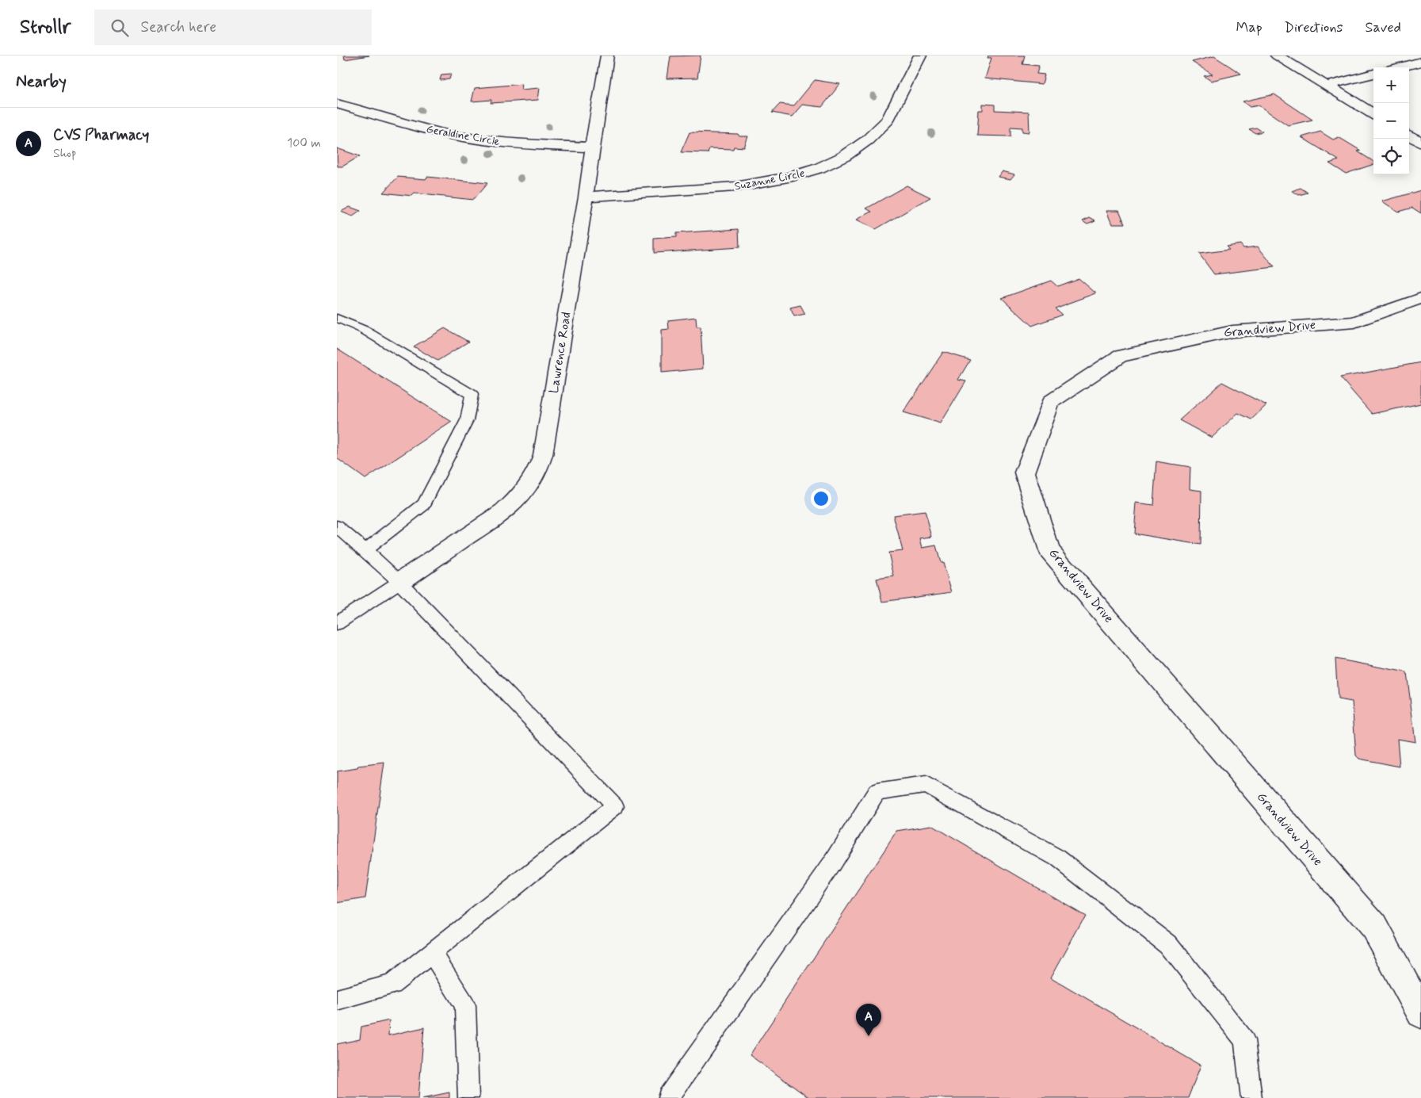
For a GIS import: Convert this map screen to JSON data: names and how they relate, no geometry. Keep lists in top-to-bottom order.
{
  "streets": {
    "street": [
      "Geraldine Circle",
      "Suzanne Circle",
      "Grandview Drive",
      "Lawrence Road"
    ]
  },
  "crossings": [
    ["Geraldine Circle", "Lawrence Road"],
    ["Suzanne Circle", "Lawrence Road"]
  ],
  "page": {
    "header": "Strollr",
    "search": "Search here",
    "nav": ["Map", "Directions", "Saved"],
    "heading": "Nearby",
    "map_buttons": ["+", "−"],
    "list": [
      {
        "mark": "A",
        "name": "CVS Pharmacy",
        "note": "Shop",
        "value": "100 m"
      }
    ],
    "pins": "A"
  }
}
